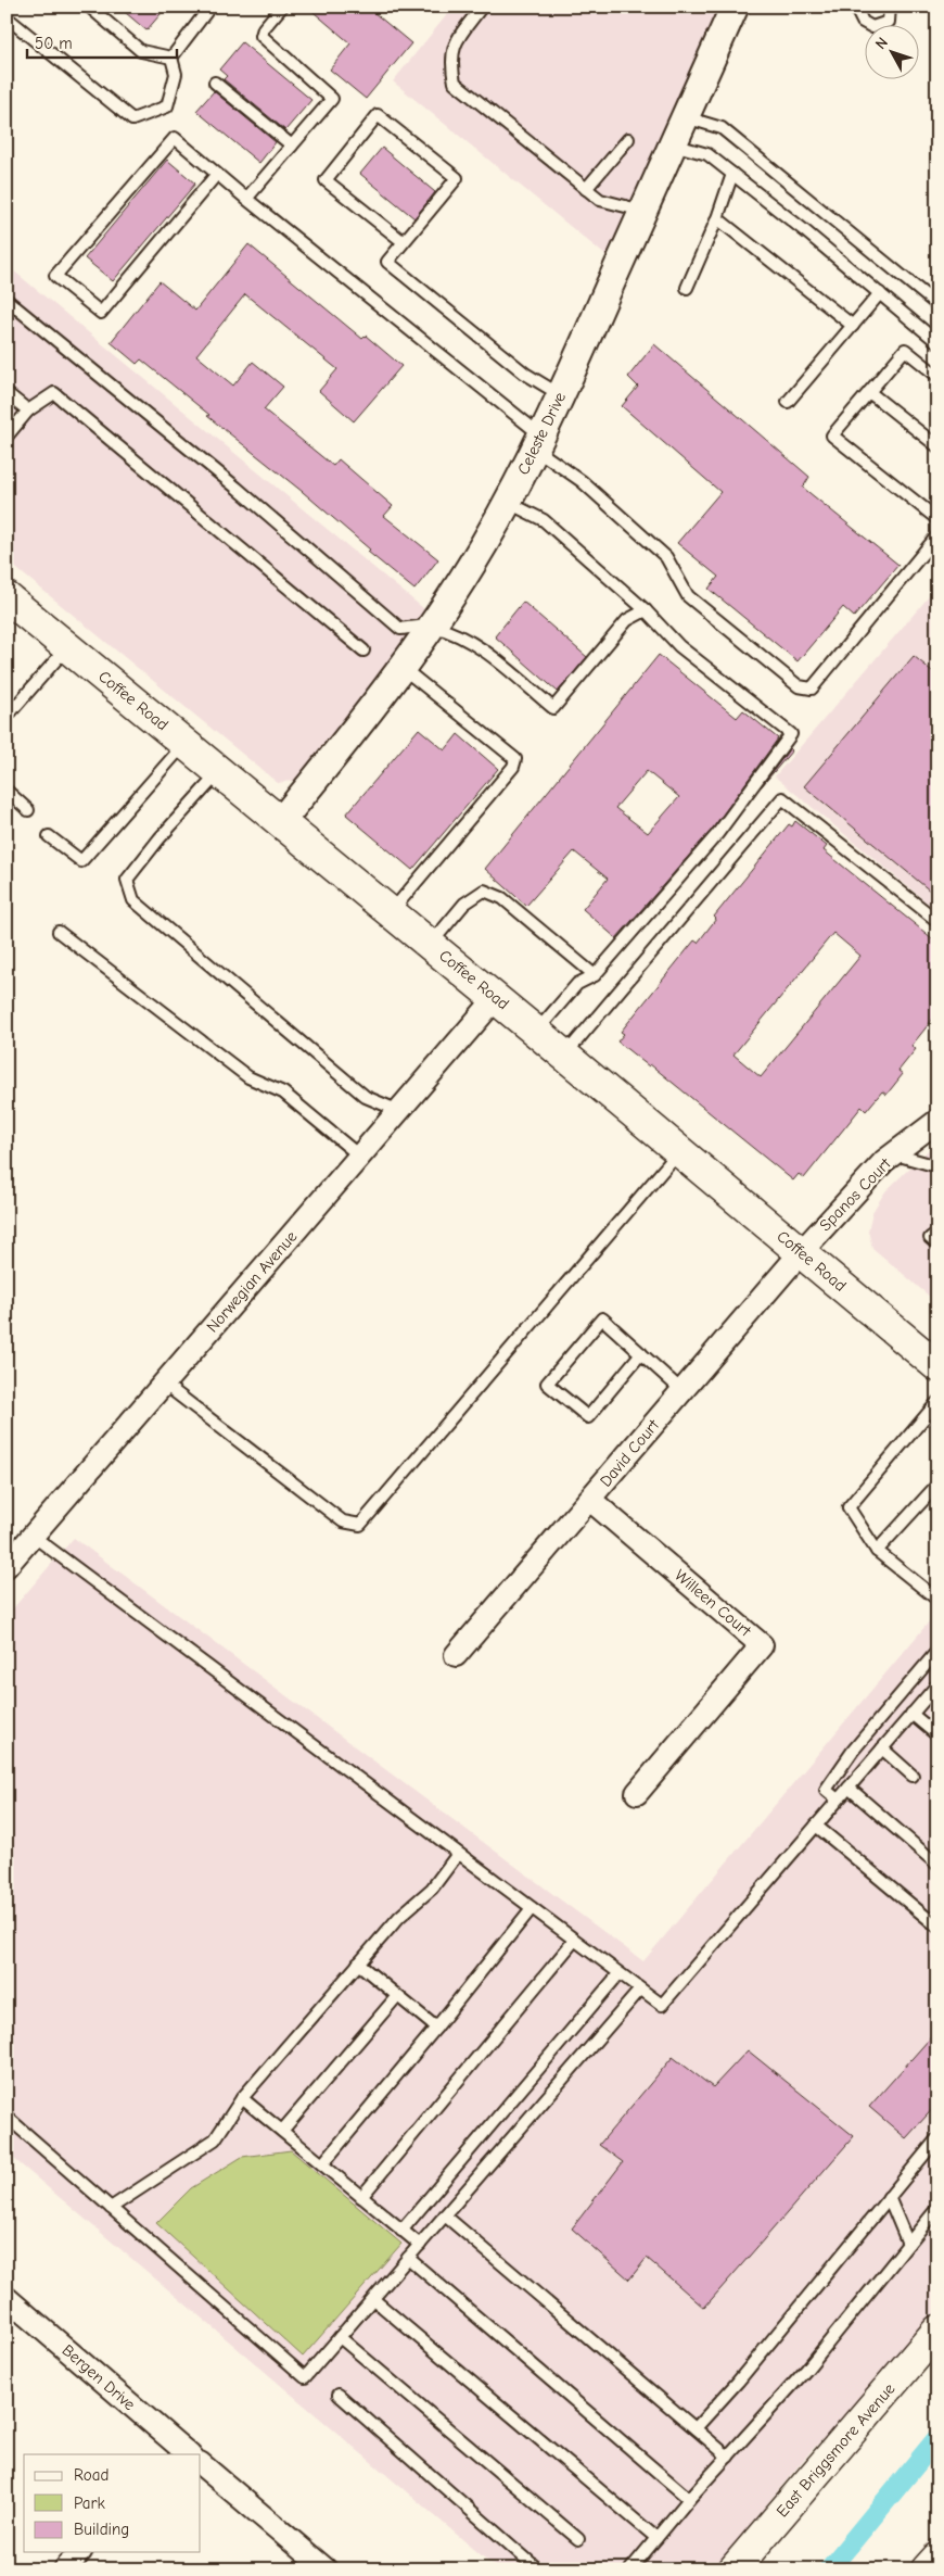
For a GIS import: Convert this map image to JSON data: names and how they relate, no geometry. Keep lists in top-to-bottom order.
{
  "streets": {
    "main road": ["Coffee Road", "East Briggsmore Avenue"],
    "street": [
      "Celeste Drive",
      "Spanos Court",
      "Norwegian Avenue",
      "David Court",
      "Willeen Court",
      "Bergen Drive"
    ]
  },
  "crossings": [
    ["Celeste Drive", "Coffee Road"],
    ["Coffee Road", "Spanos Court"],
    ["Coffee Road", "Norwegian Avenue"],
    ["Coffee Road", "David Court"],
    ["Spanos Court", "David Court"],
    ["David Court", "Willeen Court"]
  ],
  "legend": ["Road", "Park", "Building"],
  "scale_bar": "50 m",
  "north": "top left"
}
